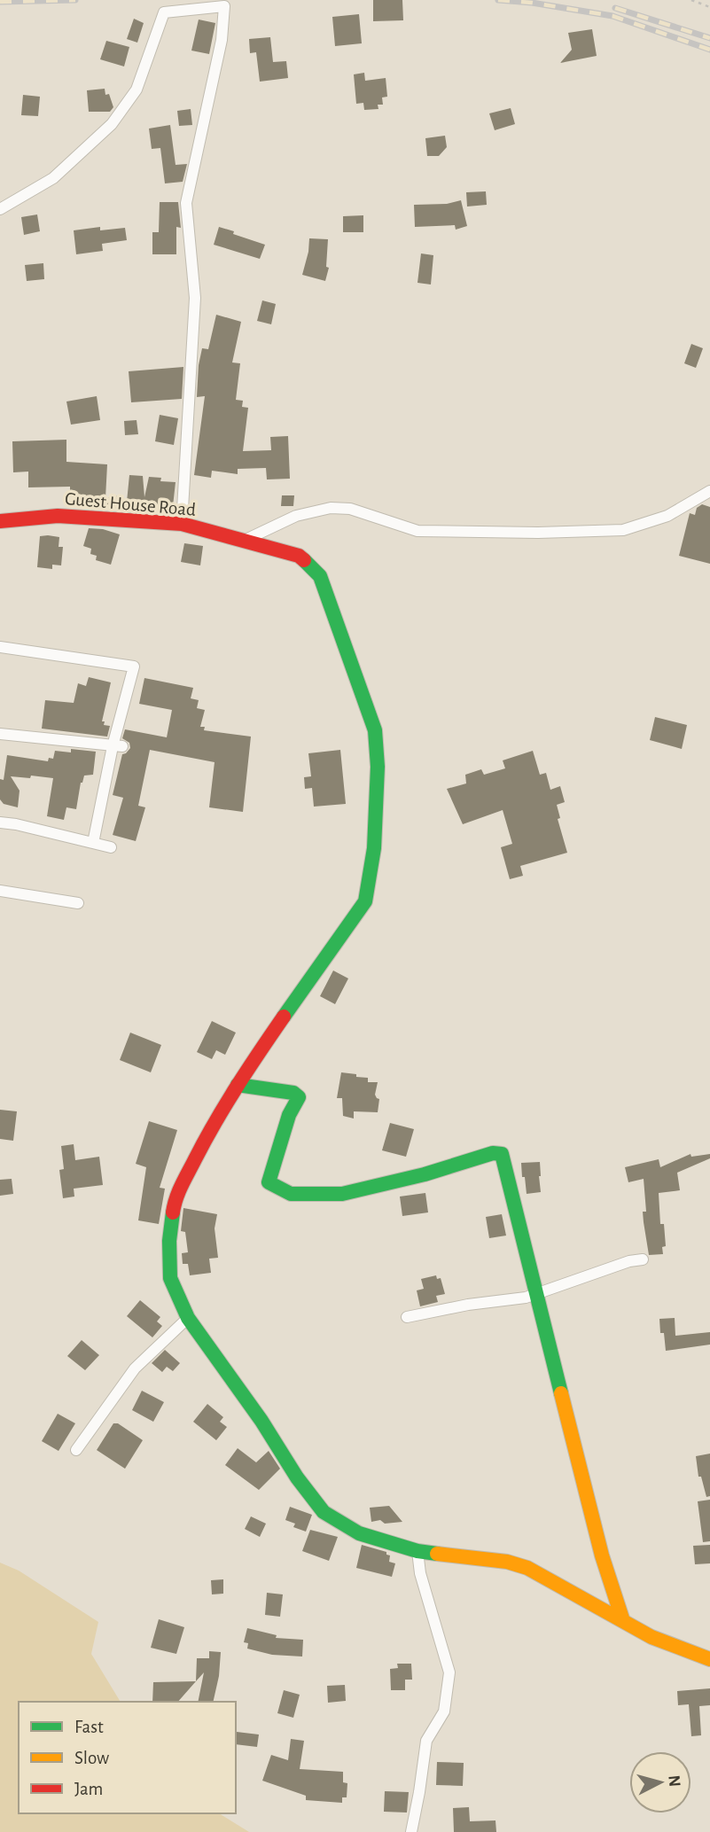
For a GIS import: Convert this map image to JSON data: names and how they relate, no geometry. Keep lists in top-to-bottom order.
{
  "streets": {
    "main road": ["Guest House Road"]
  },
  "legend": ["Fast", "Slow", "Jam"],
  "north": "right"
}
